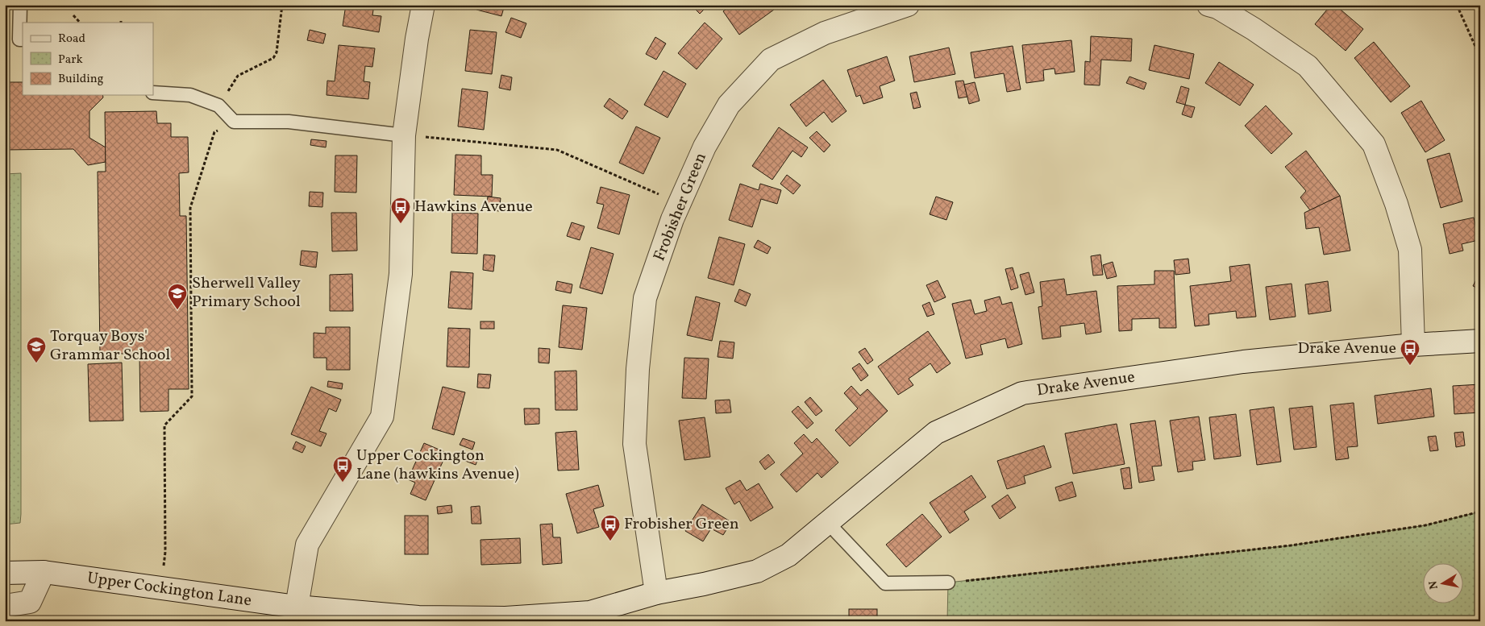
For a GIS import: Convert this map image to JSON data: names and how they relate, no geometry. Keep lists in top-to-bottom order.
{
  "streets": {
    "street": ["Frobisher Green", "Drake Avenue", "Upper Cockington Lane"]
  },
  "crossings": [
    ["Frobisher Green", "Upper Cockington Lane"],
    ["Drake Avenue", "Upper Cockington Lane"]
  ],
  "places": {
    "bus stop": [
      "Hawkins Avenue",
      "Drake Avenue",
      "Upper Cockington Lane (hawkins Avenue)",
      "Frobisher Green"
    ],
    "school or university": ["Sherwell Valley Primary School", "Torquay Boys' Grammar School"]
  },
  "legend": ["Road", "Park", "Building"],
  "north": "left"
}
